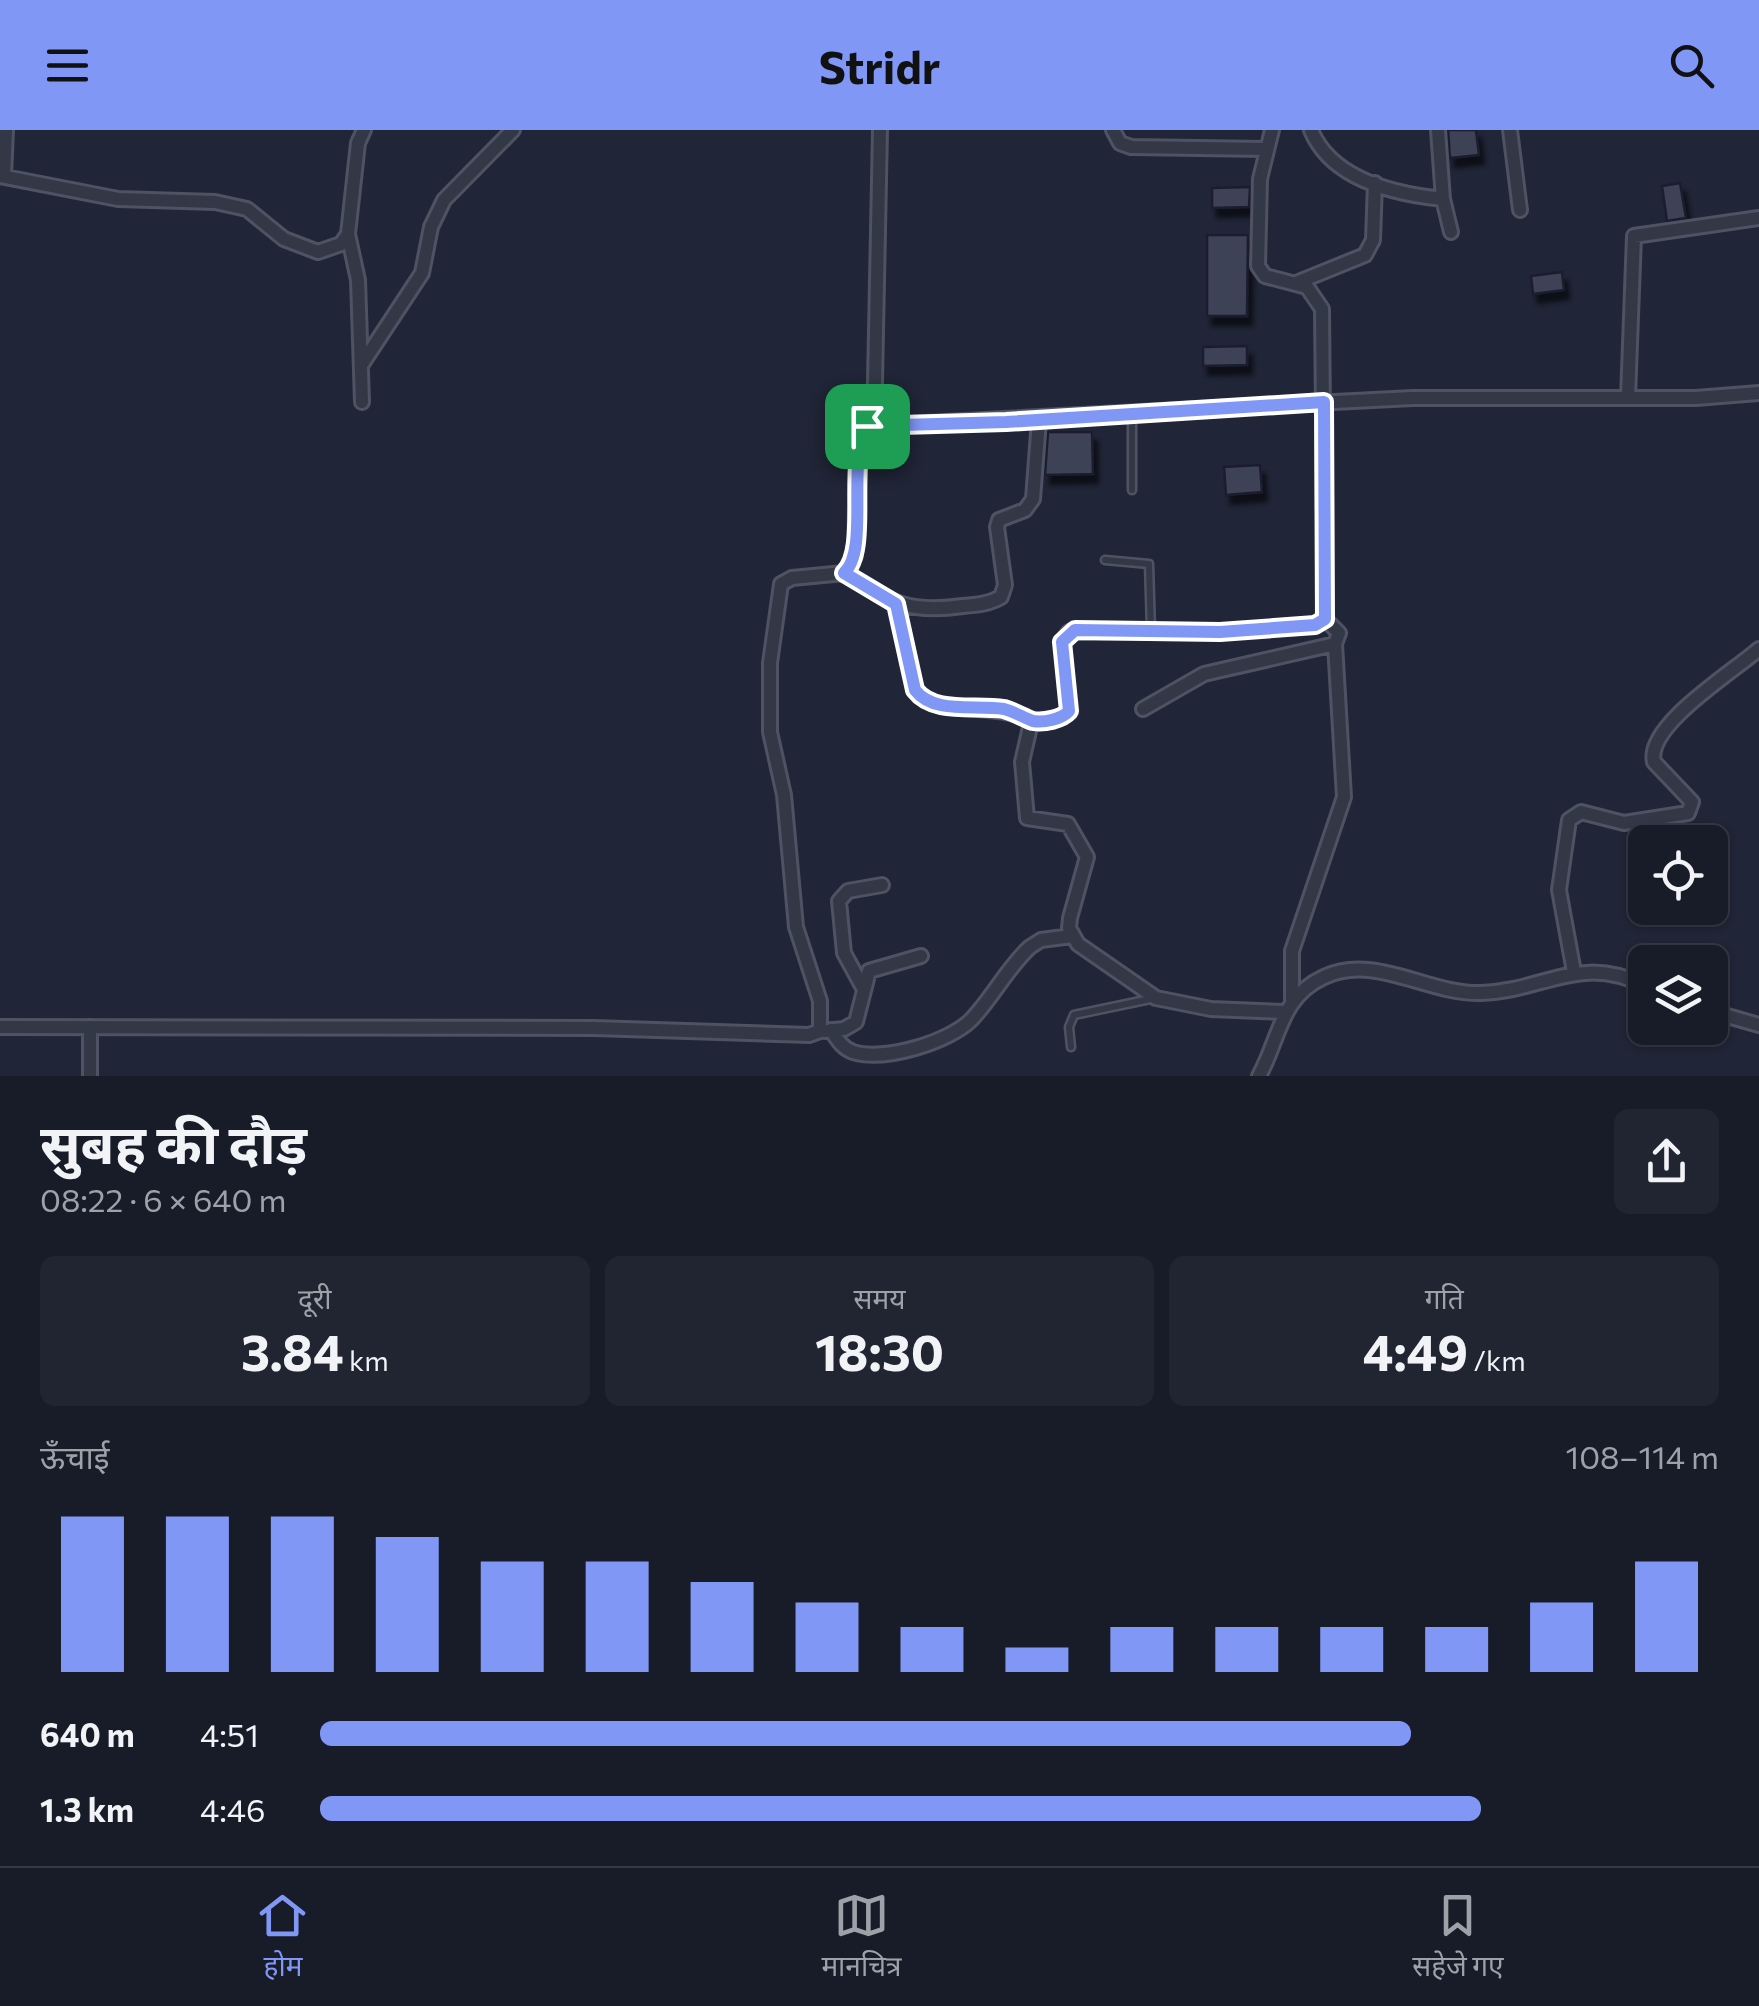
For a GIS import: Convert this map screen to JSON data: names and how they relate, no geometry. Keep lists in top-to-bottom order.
{
  "page": {
    "header": "Stridr",
    "heading": ["सुबह की दौड़", "08:22 · 6 × 640 m"],
    "stats": [
      ["दूरी", "3.84 km"],
      ["समय", "18:30"],
      ["गति", "4:49 /km"]
    ],
    "chart": ["ऊँचाई", "108–114 m"],
    "list": [
      {
        "name": "640 m",
        "note": "4:51"
      },
      {
        "name": "1.3 km",
        "note": "4:46"
      }
    ],
    "tabs": ["होम", "मानचित्र", "सहेजे गए"]
  }
}
